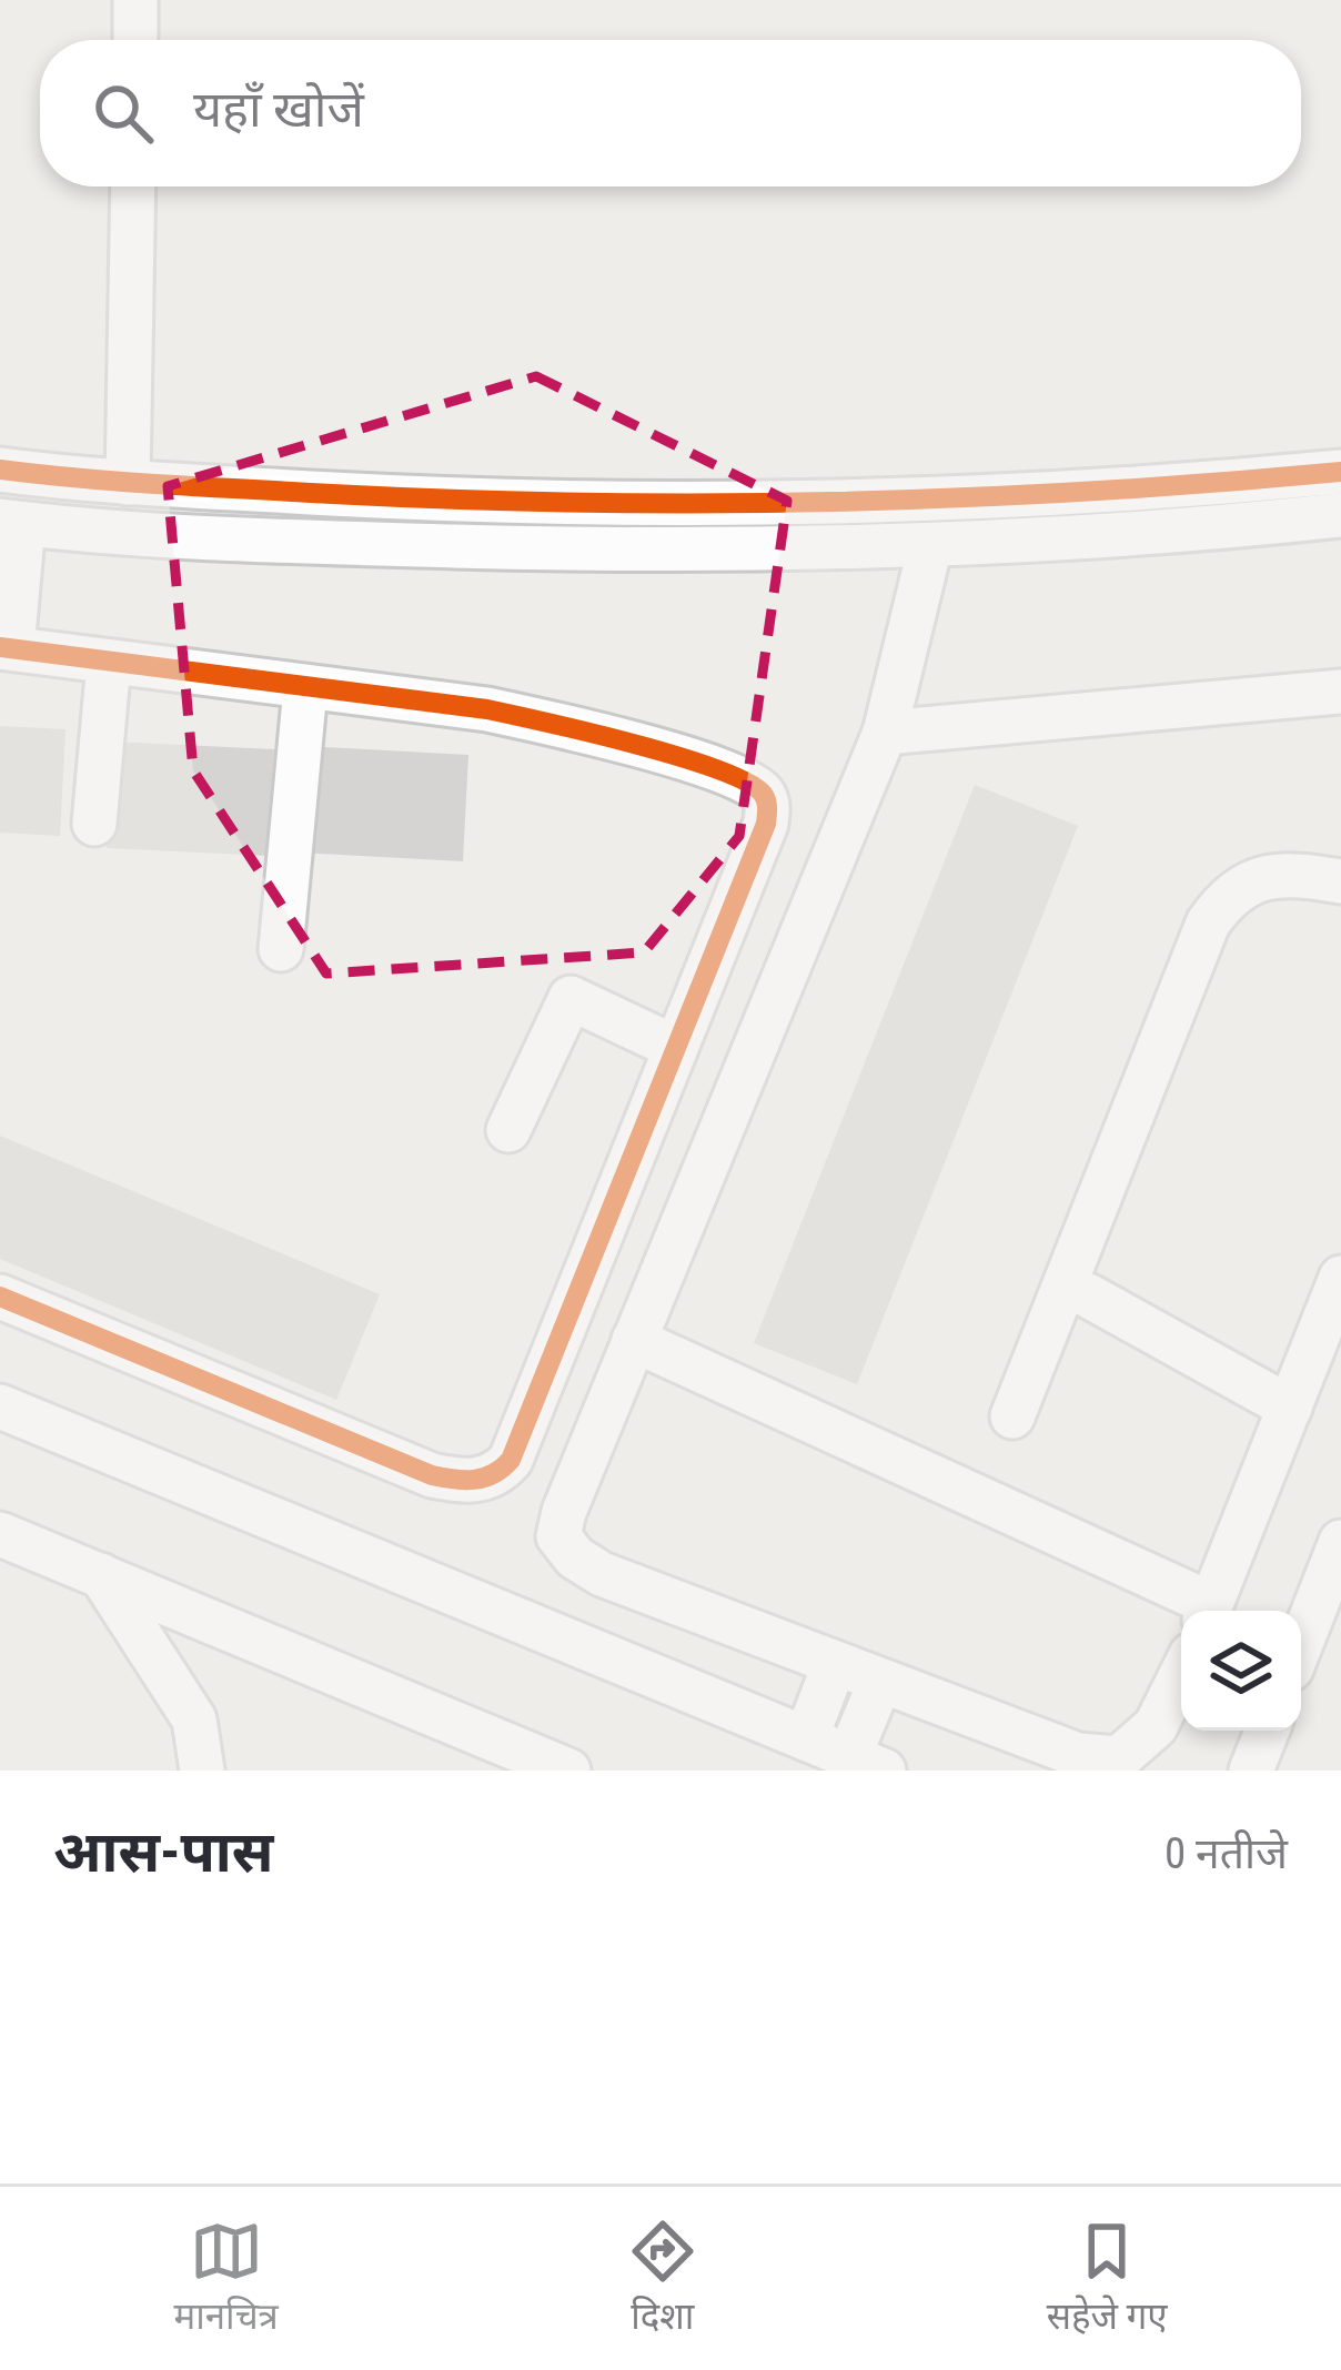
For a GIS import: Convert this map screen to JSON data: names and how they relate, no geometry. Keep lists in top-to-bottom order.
{
  "page": {
    "search": "यहाँ खोजें",
    "heading": ["आस-पास", "0 नतीजे"],
    "nav": ["मानचित्र", "दिशा", "सहेजे गए"]
  }
}
